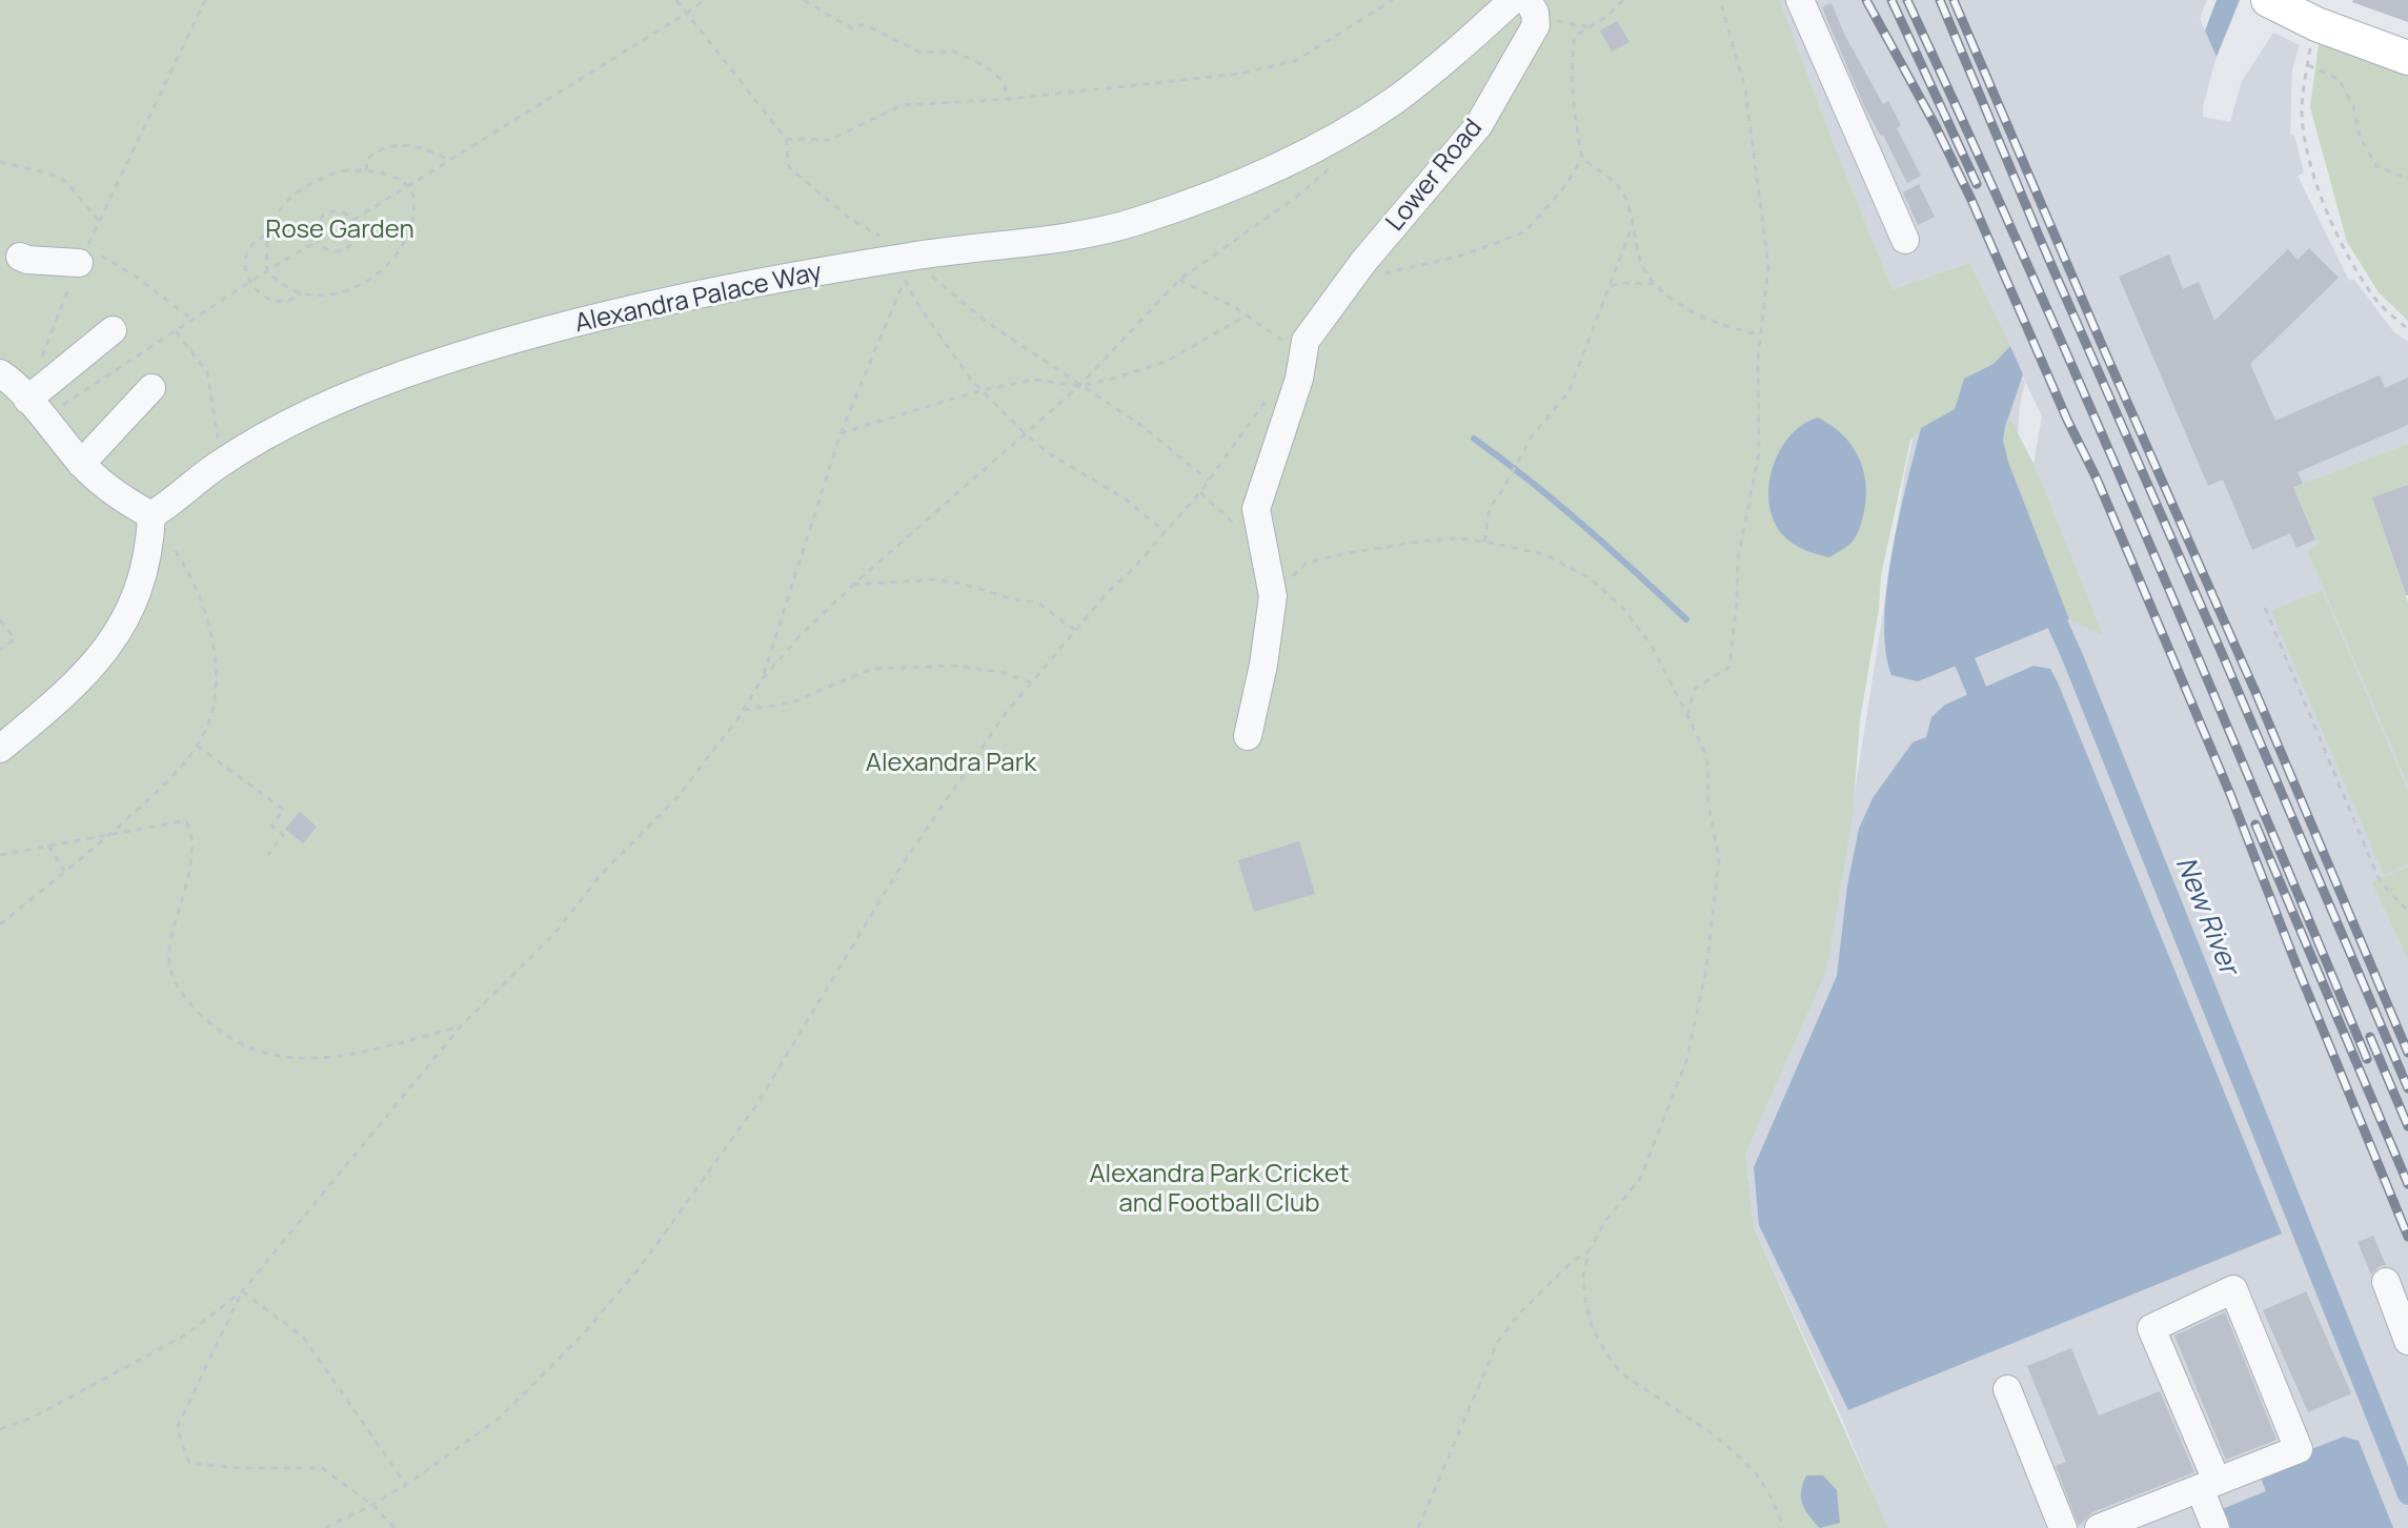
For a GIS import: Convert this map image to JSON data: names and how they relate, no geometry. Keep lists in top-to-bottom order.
{
  "streets": {
    "street": ["Lower Road", "Alexandra Palace Way"]
  },
  "water": ["New River"],
  "parks": ["Rose Garden", "Alexandra Park", "Alexandra Park Cricket and Football Club"]
}
